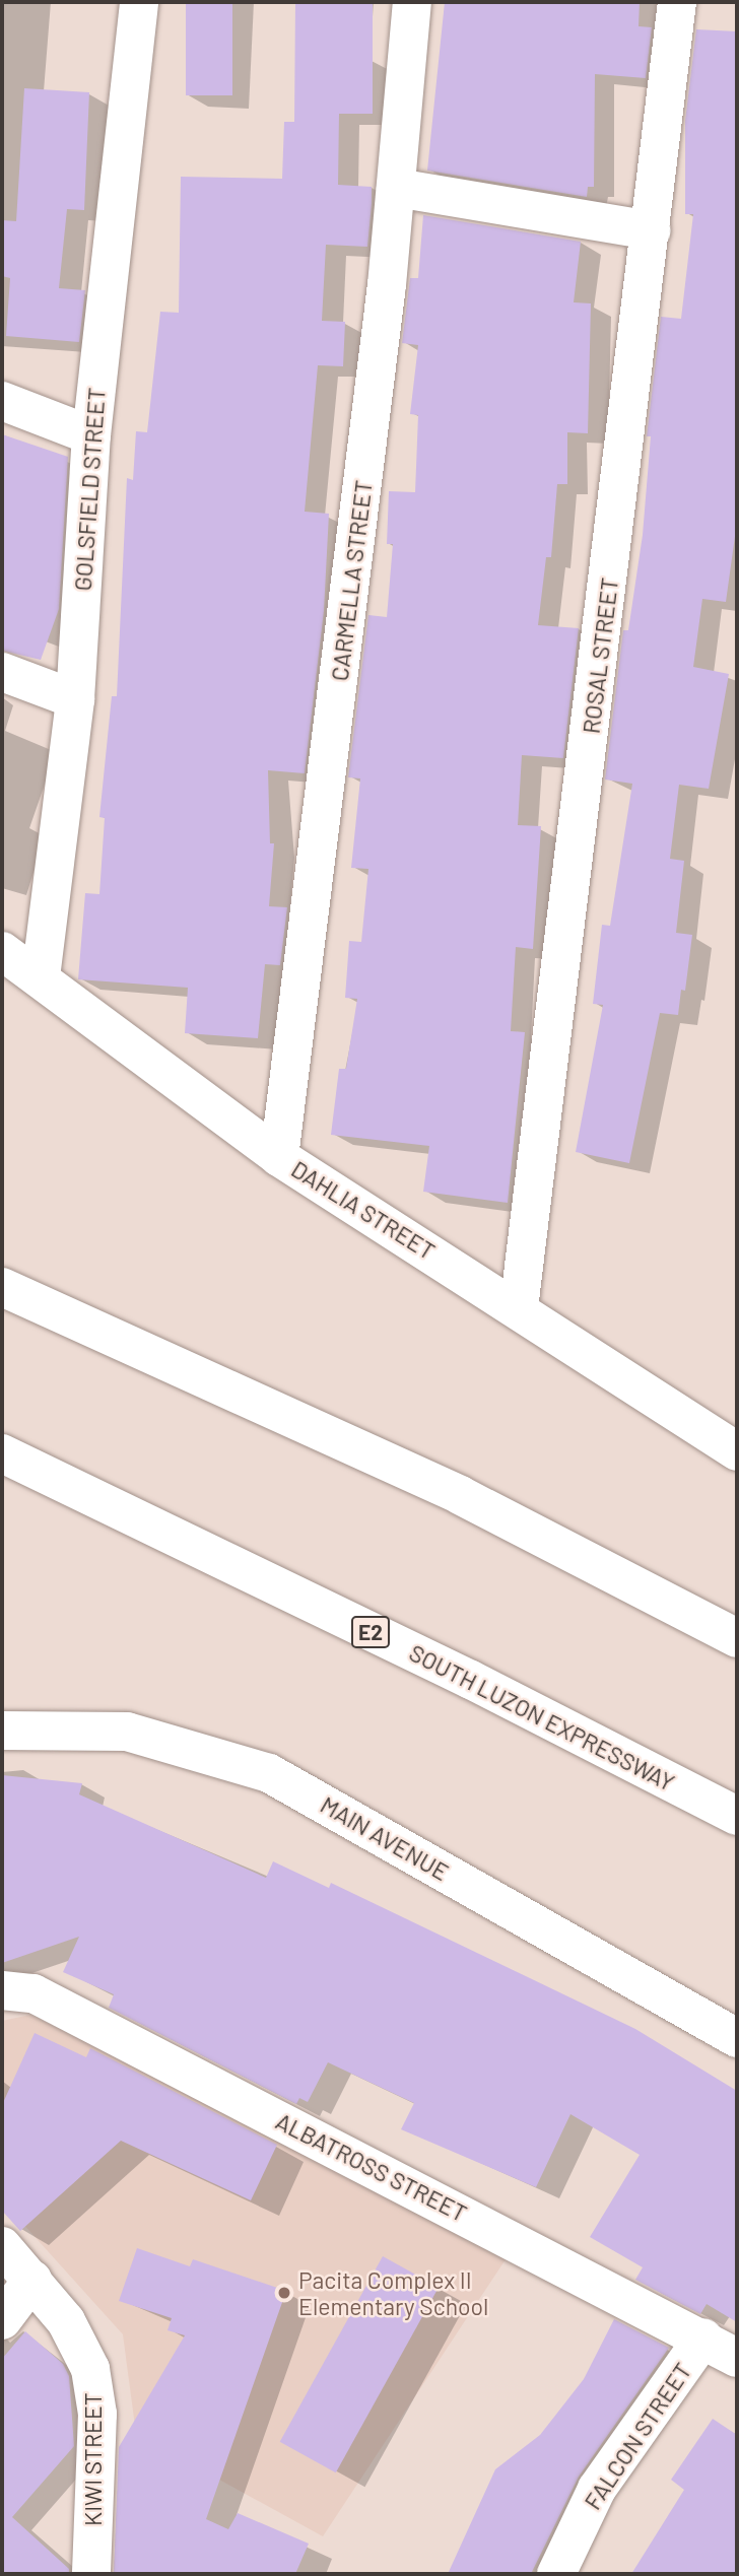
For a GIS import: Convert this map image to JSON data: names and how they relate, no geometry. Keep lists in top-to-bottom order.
{
  "streets": {
    "main road": [
      "GOLSFIELD STREET",
      "CARMELLA STREET",
      "ROSAL STREET",
      "DAHLIA STREET",
      "E2",
      "SOUTH LUZON EXPRESSWAY",
      "MAIN AVENUE",
      "ALBATROSS STREET",
      "FALCON STREET",
      "KIWI STREET"
    ]
  },
  "crossings": [
    ["GOLSFIELD STREET", "DAHLIA STREET"],
    ["CARMELLA STREET", "DAHLIA STREET"],
    ["ROSAL STREET", "DAHLIA STREET"],
    ["ALBATROSS STREET", "FALCON STREET"]
  ],
  "places": ["Pacita Complex II Elementary School"]
}
